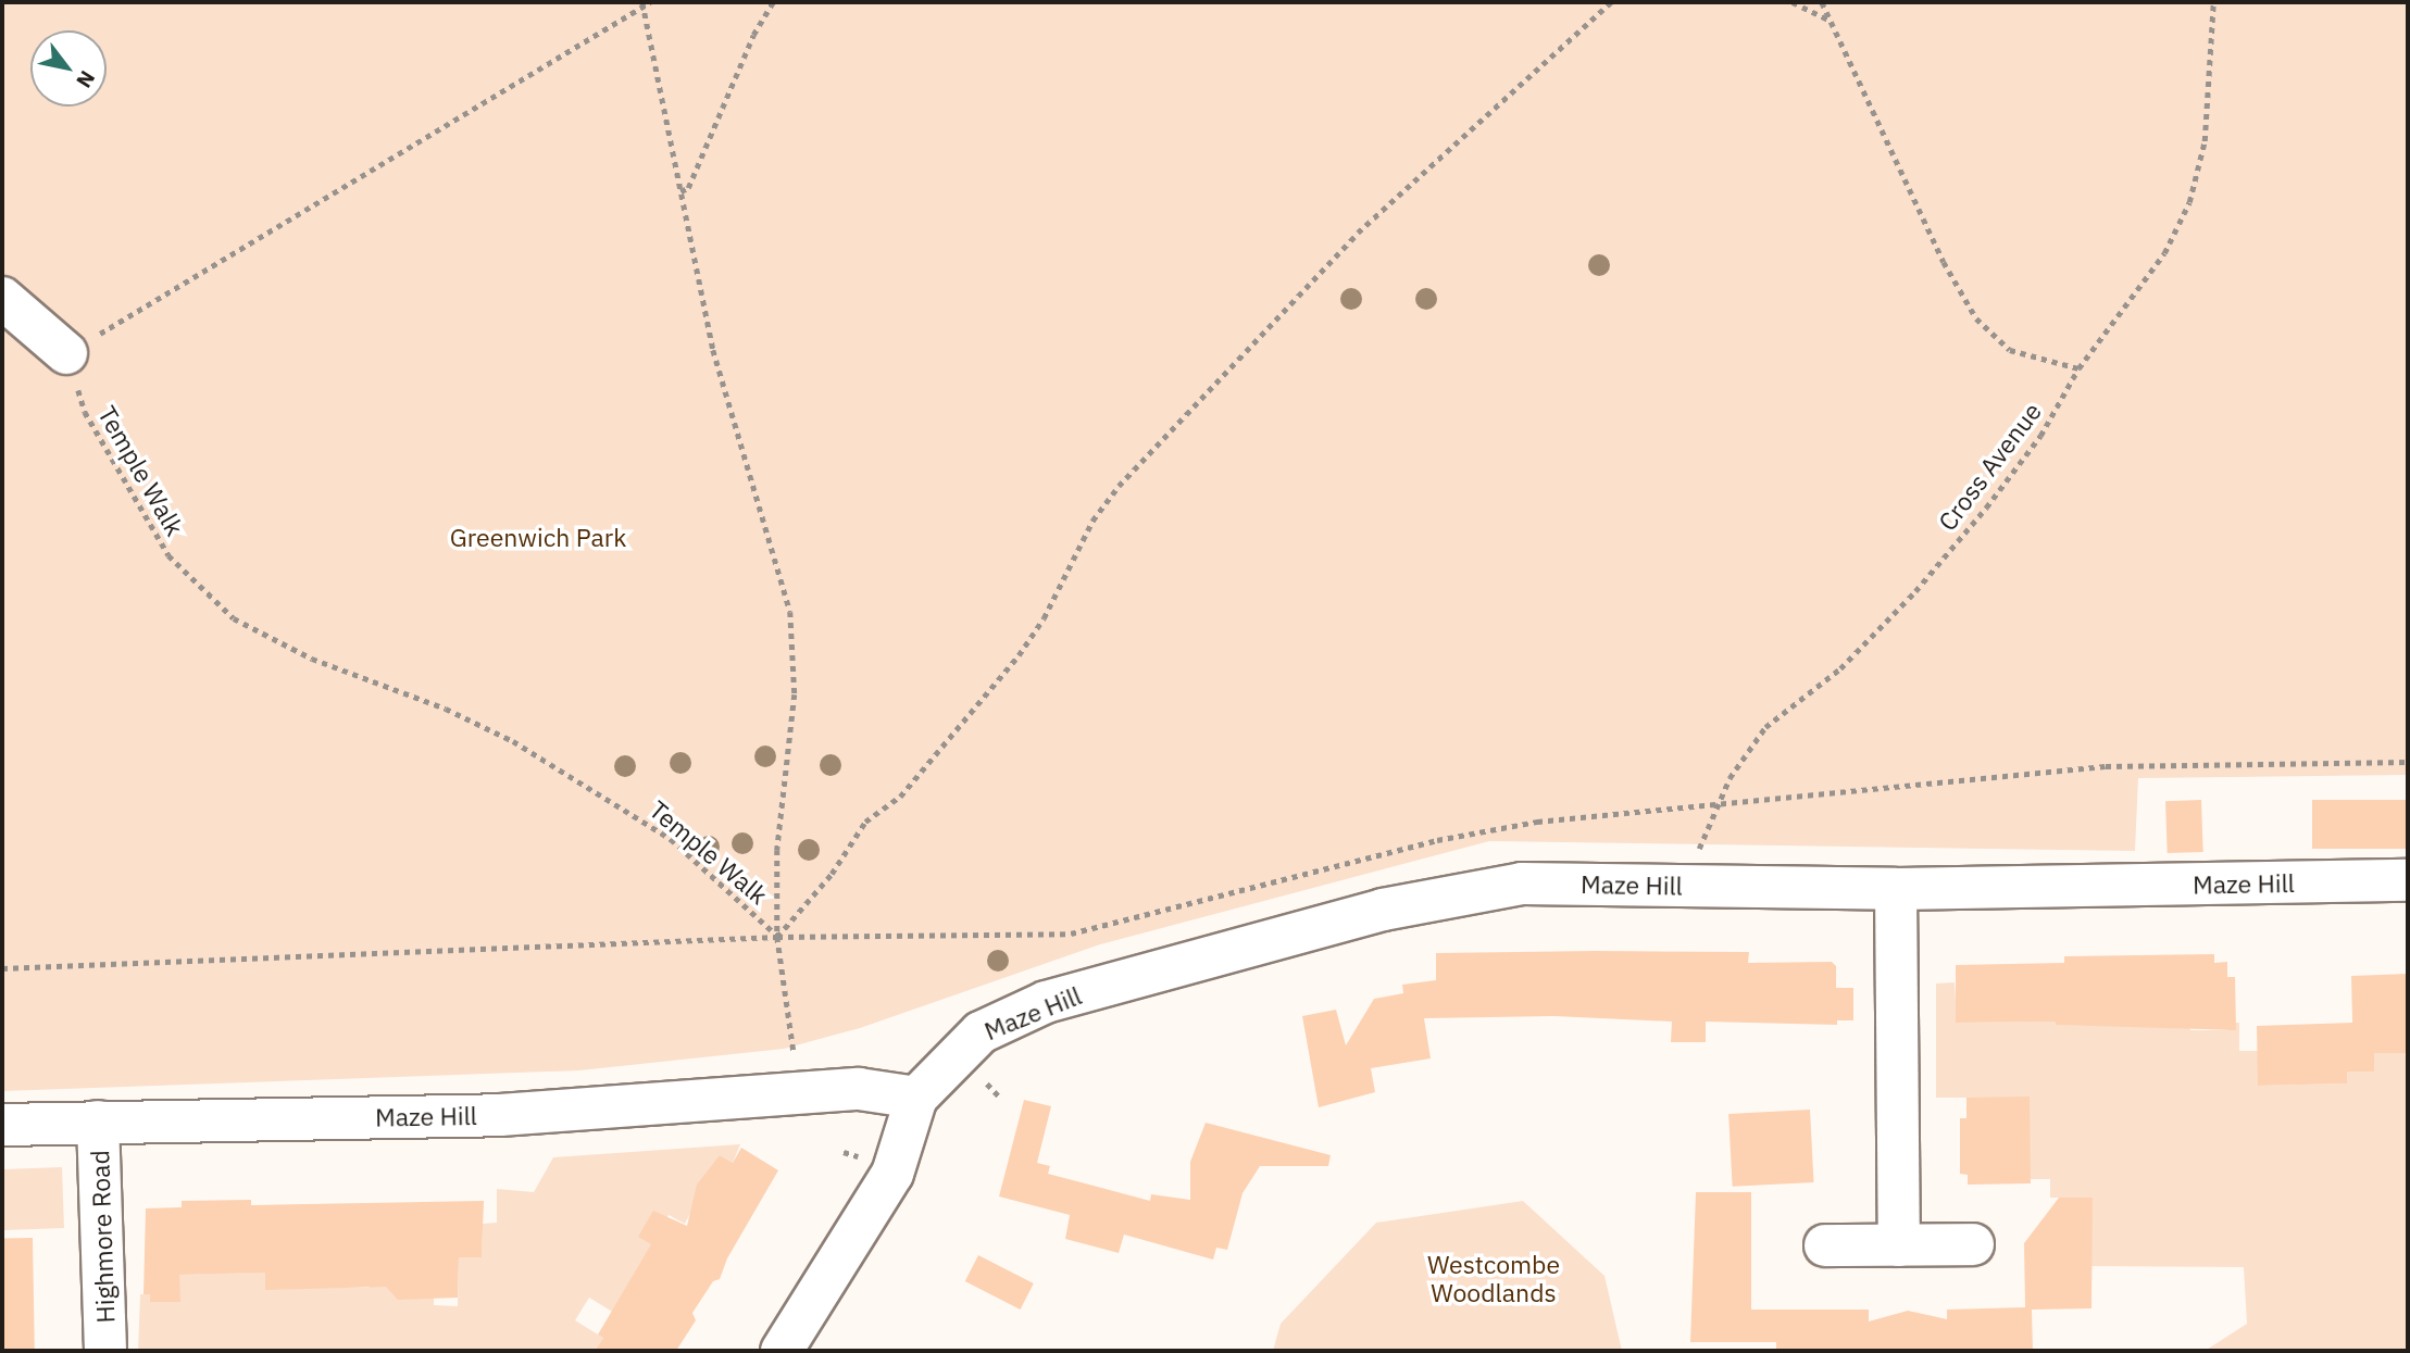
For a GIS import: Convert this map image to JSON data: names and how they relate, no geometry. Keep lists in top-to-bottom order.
{
  "streets": {
    "street": ["Maze Hill", "Highmore Road"],
    "path": ["Cross Avenue", "Temple Walk"]
  },
  "crossings": [
    ["Maze Hill", "Highmore Road"]
  ],
  "parks": ["Greenwich Park", "Westcombe Woodlands"],
  "north": "bottom right"
}
